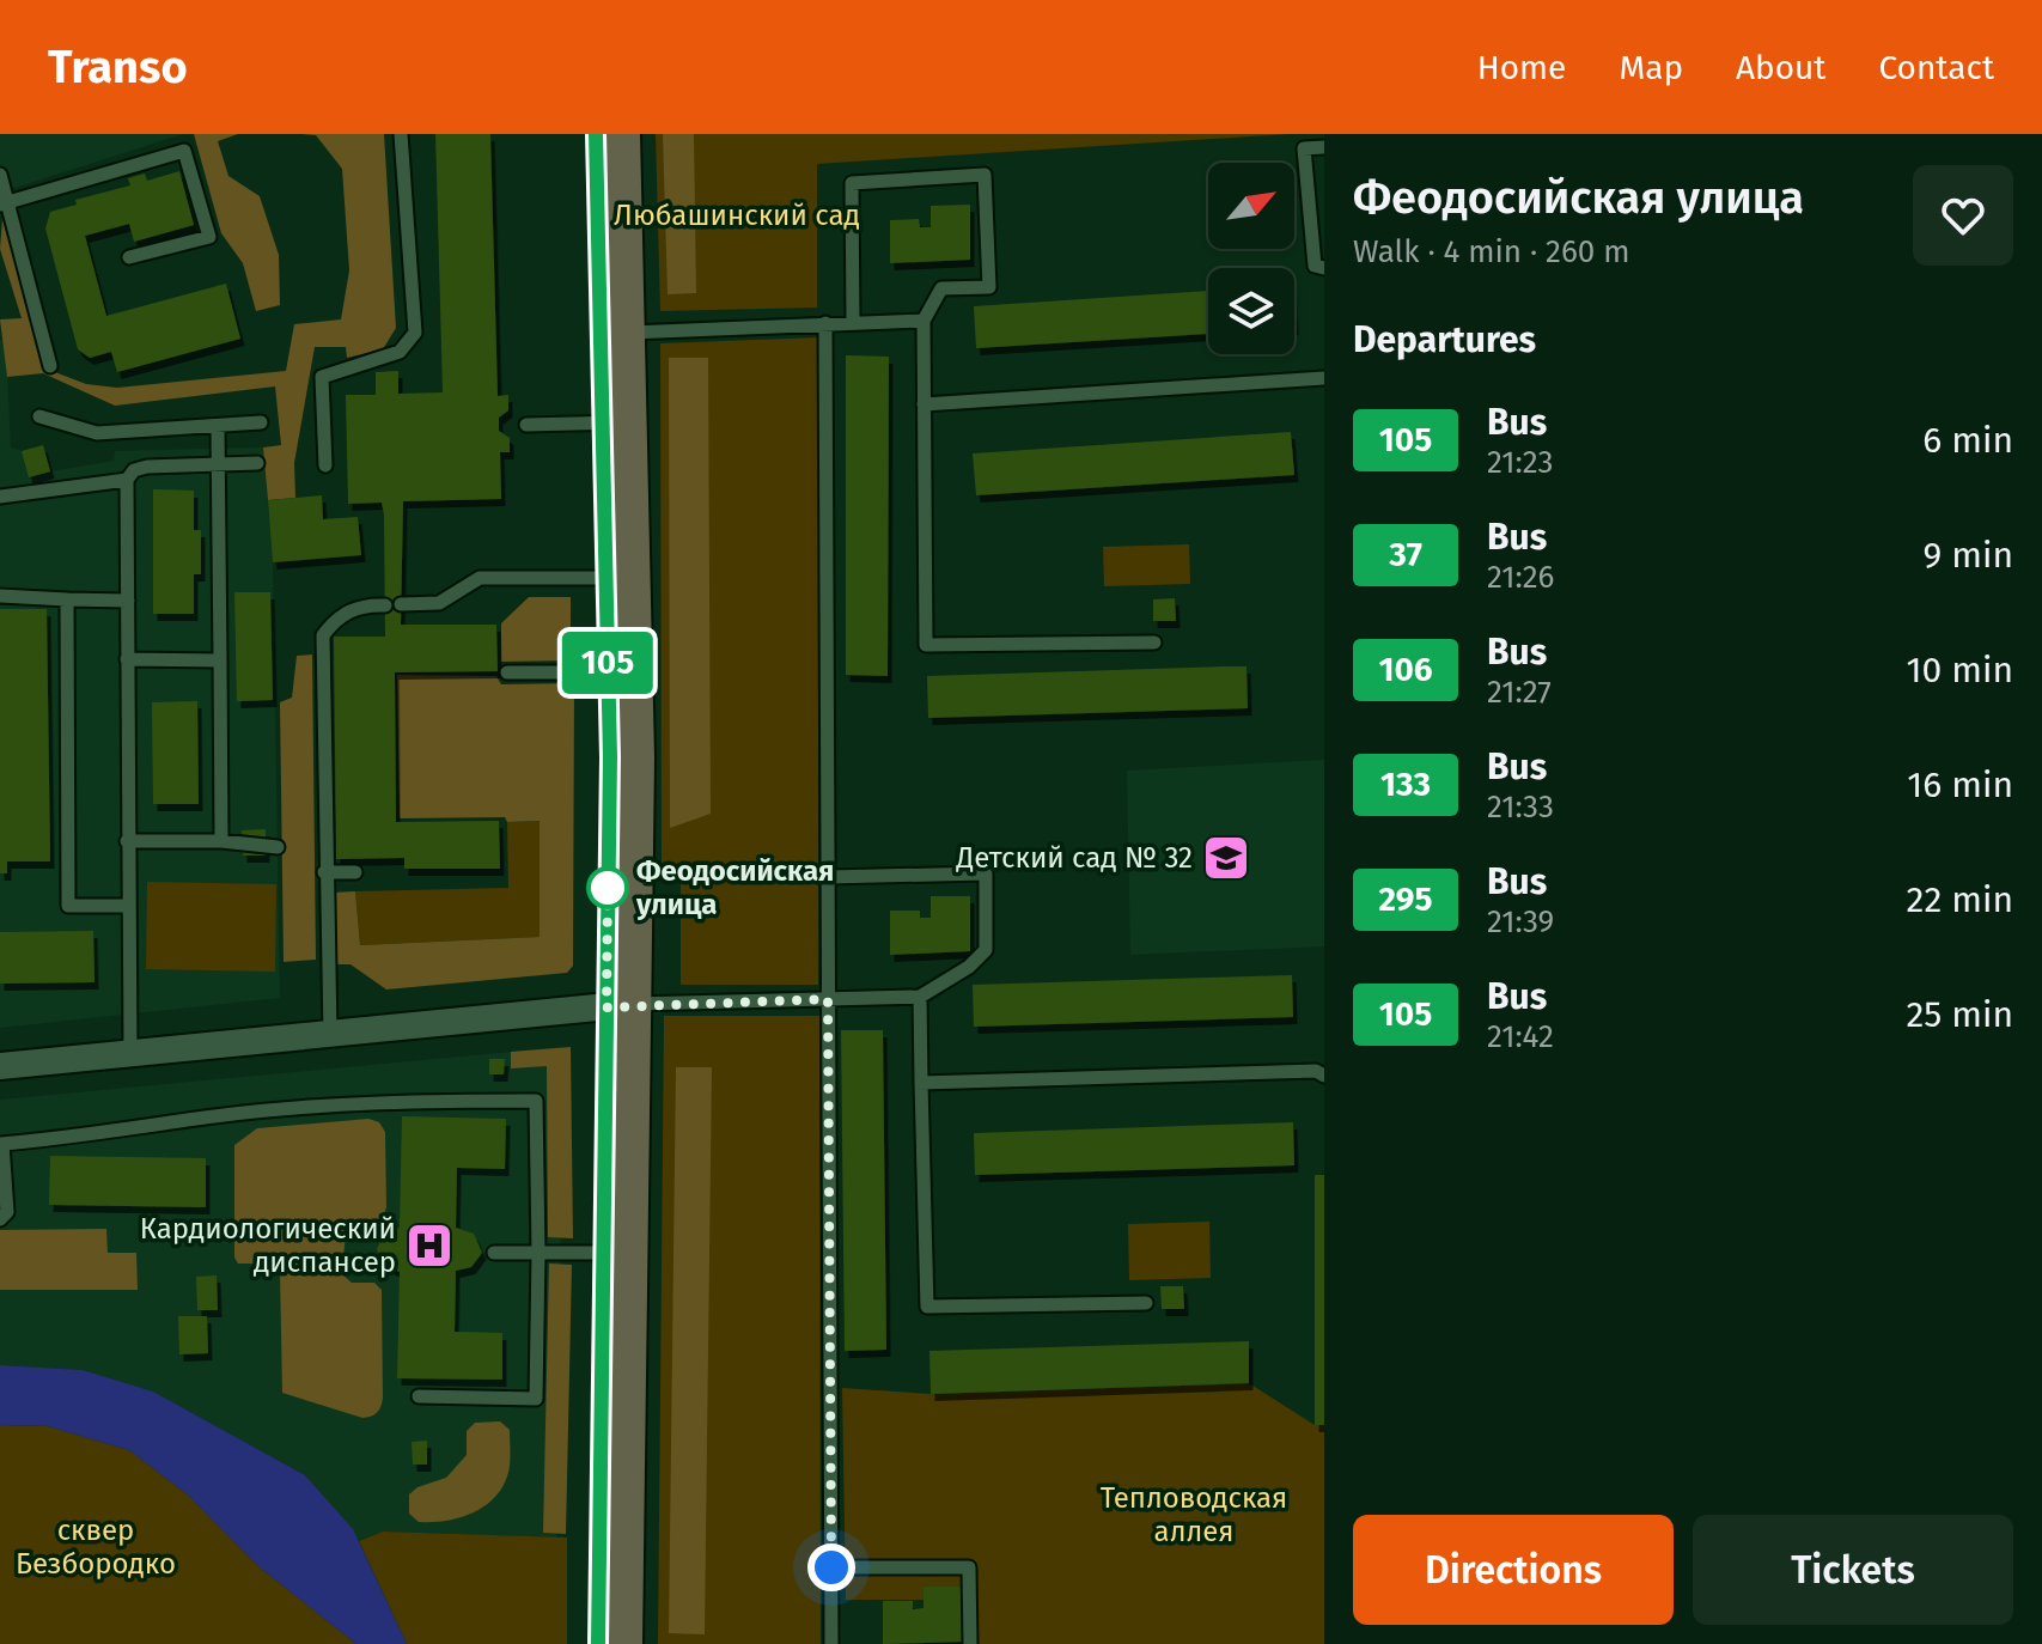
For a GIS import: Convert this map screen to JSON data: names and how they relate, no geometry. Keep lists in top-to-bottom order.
{
  "parks": ["Любашинский сад", "Тепловодская аллея", "сквер Безбородко"],
  "places": {
    "school or university": ["Детский сад № 32"],
    "other": ["Феодосийская улица"],
    "hospital": ["Кардиологический диспансер"]
  },
  "lines": ["bus line 105"],
  "north": "top right",
  "page": {
    "header": "Transo",
    "nav": [
      "Home",
      "Map",
      "About",
      "Contact"
    ],
    "on_map": "105",
    "heading": [
      ["Феодосийская улица", "Walk · 4 min · 260 m"],
      "Departures"
    ],
    "list": [
      {
        "mark": "105",
        "name": "Bus",
        "note": "21:23",
        "value": "6 min"
      },
      {
        "mark": "37",
        "name": "Bus",
        "note": "21:26",
        "value": "9 min"
      },
      {
        "mark": "106",
        "name": "Bus",
        "note": "21:27",
        "value": "10 min"
      },
      {
        "mark": "133",
        "name": "Bus",
        "note": "21:33",
        "value": "16 min"
      },
      {
        "mark": "295",
        "name": "Bus",
        "note": "21:39",
        "value": "22 min"
      },
      {
        "mark": "105",
        "name": "Bus",
        "note": "21:42",
        "value": "25 min"
      }
    ],
    "buttons": ["Directions", "Tickets"]
  }
}
